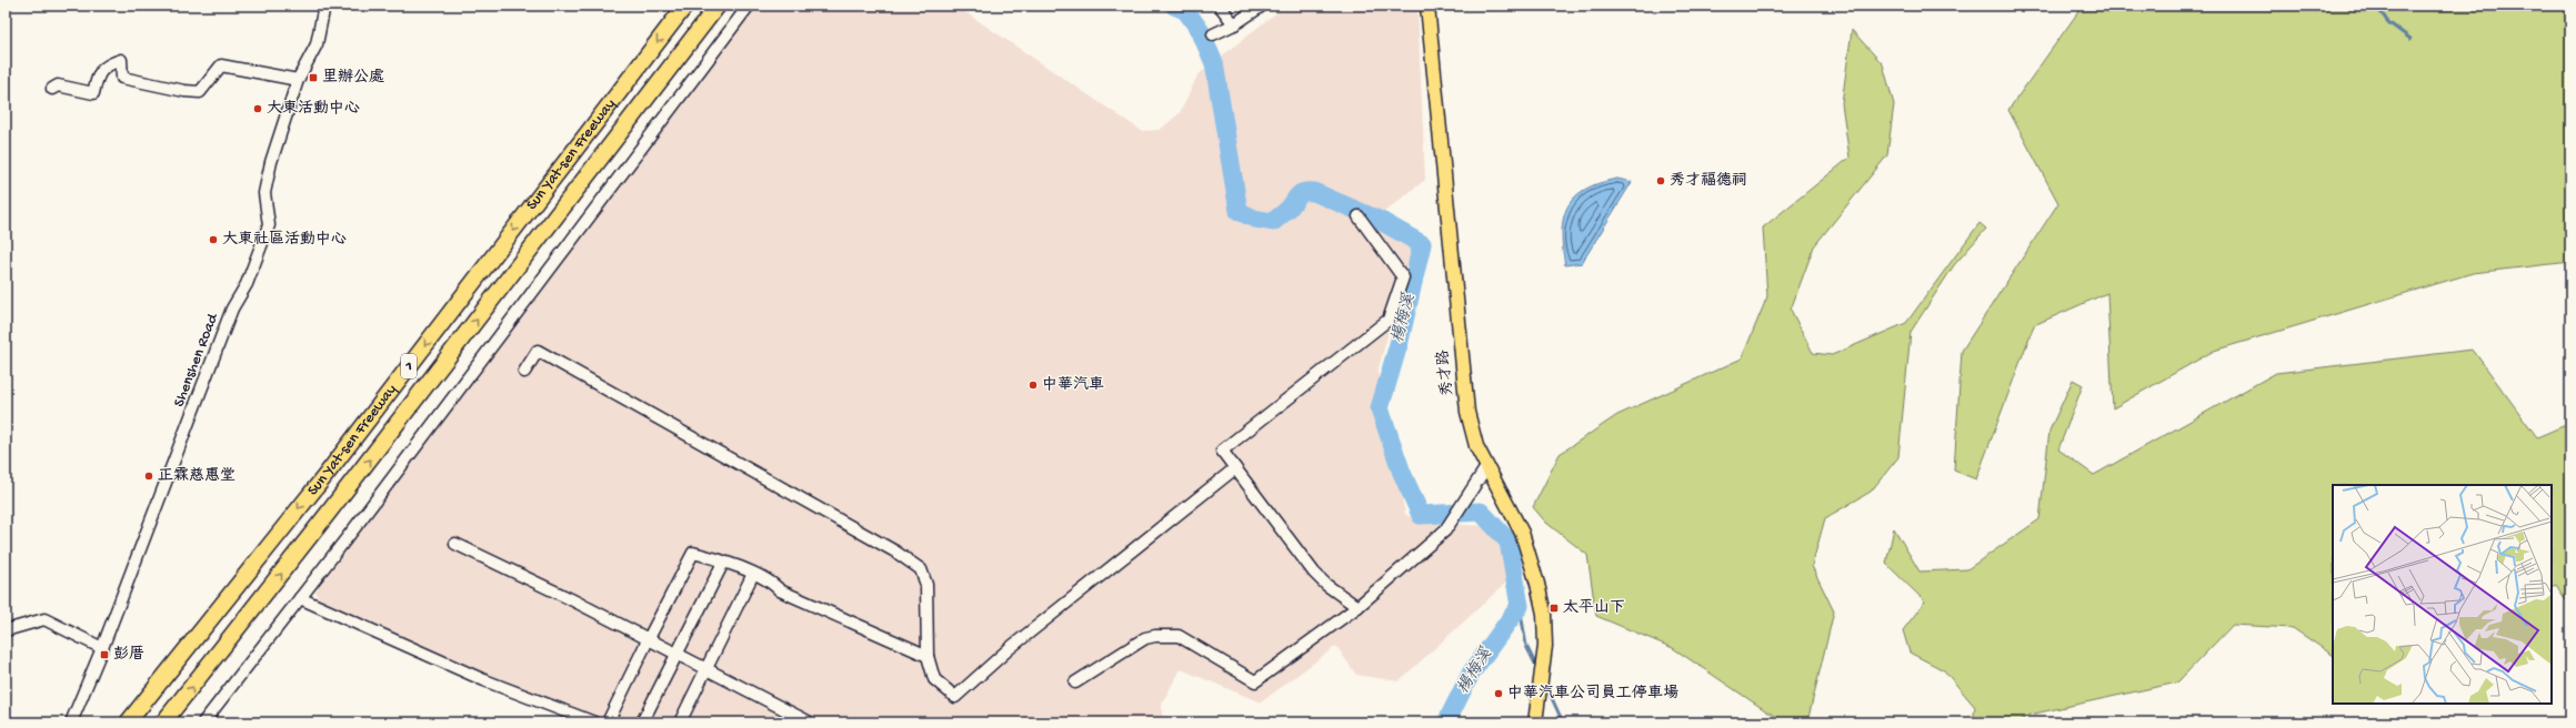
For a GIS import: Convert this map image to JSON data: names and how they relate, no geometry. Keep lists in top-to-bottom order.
{
  "streets": {
    "highway": ["Sun Yat-sen Freeway", "1"],
    "main road": ["秀才路"],
    "street": ["Shenshen Road"]
  },
  "water": ["楊梅溪"],
  "places": {
    "transit": ["里辦公處", "太平山下", "彭厝"],
    "other": [
      "大東活動中心",
      "秀才福德祠",
      "大東社區活動中心",
      "中華汽車",
      "正霖慈惠堂",
      "中華汽車公司員工停車場"
    ]
  }
}
